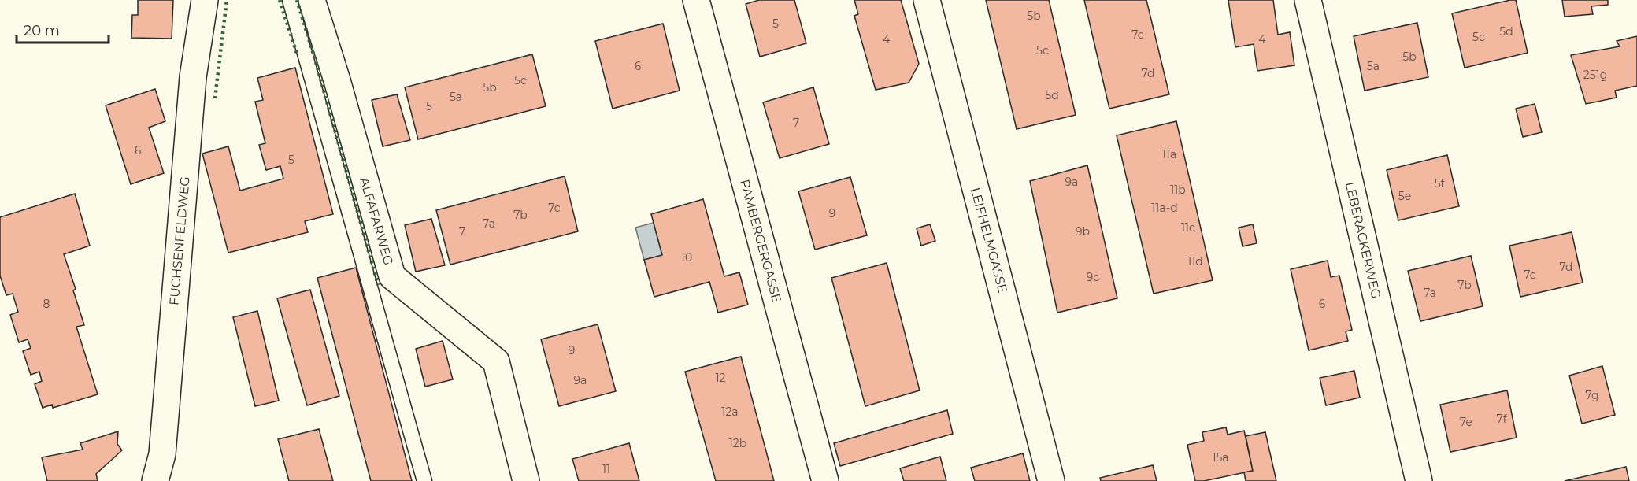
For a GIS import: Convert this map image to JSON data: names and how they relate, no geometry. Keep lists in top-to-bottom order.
{
  "streets": {
    "street": [
      "ALFAFARWEG",
      "LEIFHELMGASSE",
      "LEBERACKERWEG",
      "FUCHSENFELDWEG",
      "PAMBERGERGASSE"
    ]
  },
  "house_numbers": [
    "5b",
    "5",
    "5d",
    "7c",
    "5c",
    "4",
    "4",
    "5c",
    "5b",
    "6",
    "5a",
    "7d",
    "251g",
    "5c",
    "5b",
    "5d",
    "5a",
    "5",
    "7",
    "6",
    "11a",
    "5",
    "9a",
    "5f",
    "11b",
    "5e",
    "7c",
    "11a-d",
    "9",
    "7b",
    "7a",
    "11c",
    "7",
    "9b",
    "10",
    "11d",
    "7d",
    "7c",
    "9c",
    "7b",
    "7a",
    "8",
    "6",
    "9",
    "12",
    "9a",
    "7g",
    "12a",
    "7f",
    "7e",
    "12b",
    "15a",
    "11"
  ],
  "scale_bar": "20 m"
}
